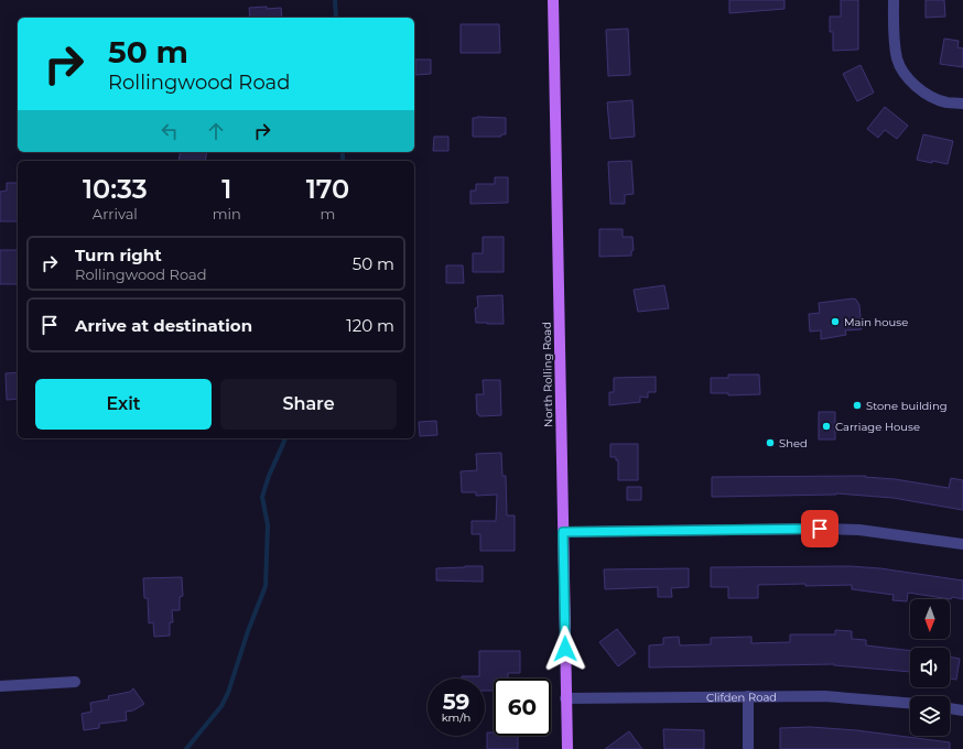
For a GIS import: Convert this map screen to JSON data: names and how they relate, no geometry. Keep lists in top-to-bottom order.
{
  "streets": {
    "main road": ["North Rolling Road"],
    "street": ["Clifden Road"]
  },
  "crossings": [
    ["North Rolling Road", "Clifden Road"]
  ],
  "places": [
    "Main house",
    "Stone building",
    "Carriage House",
    "Shed"
  ],
  "north": "bottom",
  "page": {
    "turn": ["50 m", "Rollingwood Road"],
    "eta": [
      "10:33",
      "Arrival",
      "1",
      "min",
      "170",
      "m"
    ],
    "list": [
      {
        "name": "Turn right",
        "note": "Rollingwood Road",
        "value": "50 m"
      },
      {
        "name": "Arrive at destination",
        "value": "120 m"
      }
    ],
    "buttons": ["Exit", "Share"],
    "speed": "59 km/h",
    "limit": "60"
  }
}
